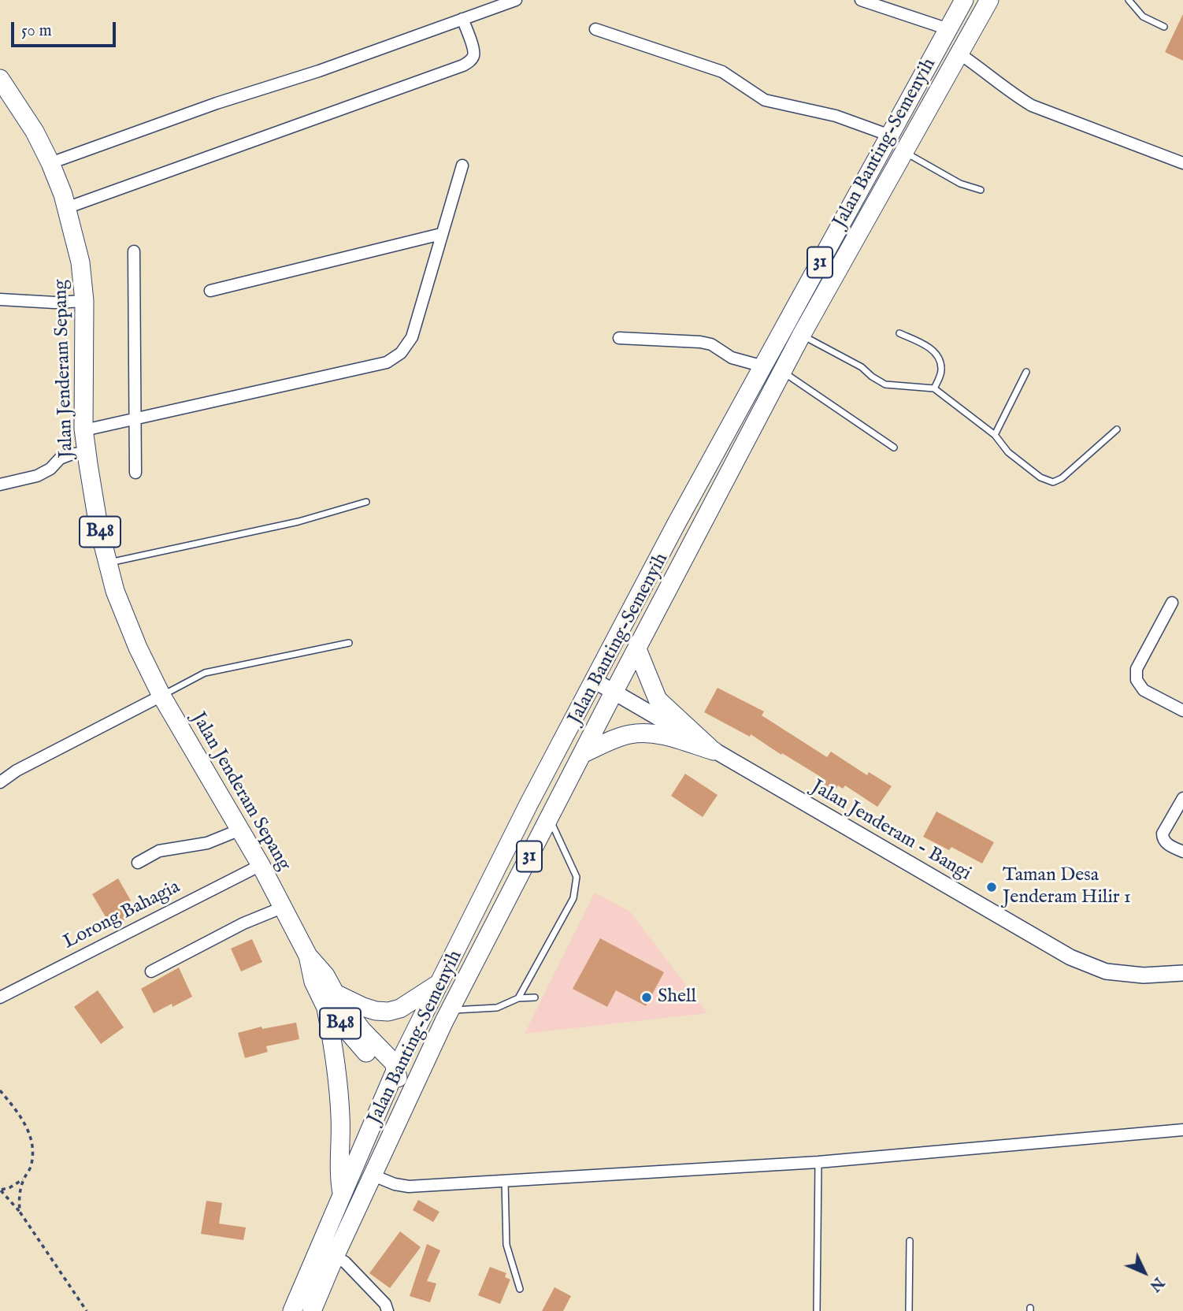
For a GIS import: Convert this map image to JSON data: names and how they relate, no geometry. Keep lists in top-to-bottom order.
{
  "streets": {
    "main road": [
      "Jalan Banting-Semenyih",
      "31",
      "Jalan Jenderam Sepang",
      "B48",
      "Jalan Jenderam - Bangi"
    ],
    "street": ["Lorong Bahagia"]
  },
  "crossings": [
    ["Jalan Banting-Semenyih", "B48"],
    ["Jalan Banting-Semenyih", "Jalan Jenderam - Bangi"],
    ["Jalan Jenderam Sepang", "B48"],
    ["Jalan Jenderam Sepang", "Lorong Bahagia"]
  ],
  "places": ["Taman Desa Jenderam Hilir 1", "Shell"],
  "scale_bar": "50 m",
  "north": "bottom right"
}
